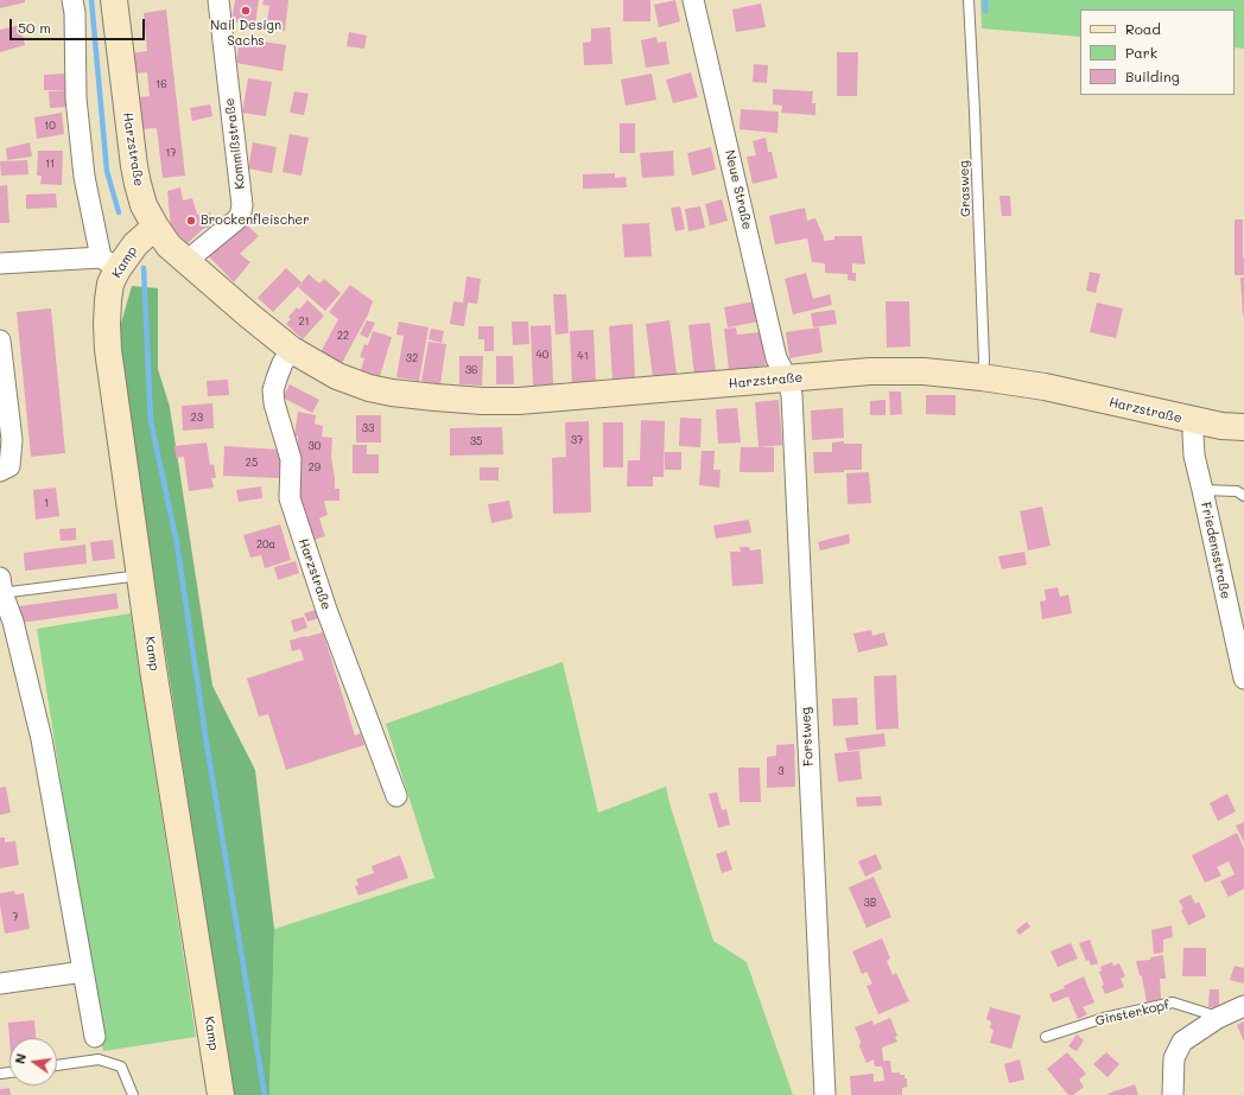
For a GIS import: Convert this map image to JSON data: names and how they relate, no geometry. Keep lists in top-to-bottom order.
{
  "streets": {
    "main road": ["Harzstraße", "Kamp"],
    "street": [
      "Kommißstraße",
      "Neue Straße",
      "Friedensstraße",
      "Forstweg"
    ],
    "lane": ["Grasweg", "Ginsterkopf"]
  },
  "crossings": [
    ["Kommißstraße", "Harzstraße"],
    ["Harzstraße", "Grasweg"],
    ["Harzstraße", "Neue Straße"],
    ["Harzstraße", "Kamp"],
    ["Harzstraße", "Friedensstraße"],
    ["Harzstraße", "Forstweg"],
    ["Neue Straße", "Forstweg"]
  ],
  "places": ["Nail Design Sachs", "Brockenfleischer"],
  "house_numbers": [
    "16",
    "10",
    "17",
    "11",
    "21",
    "22",
    "40",
    "41",
    "32",
    "36",
    "23",
    "33",
    "37",
    "35",
    "30",
    "25",
    "29",
    "1",
    "20a",
    "3",
    "3B",
    "7"
  ],
  "legend": ["Road", "Park", "Building"],
  "scale_bar": "50 m",
  "north": "left"
}
